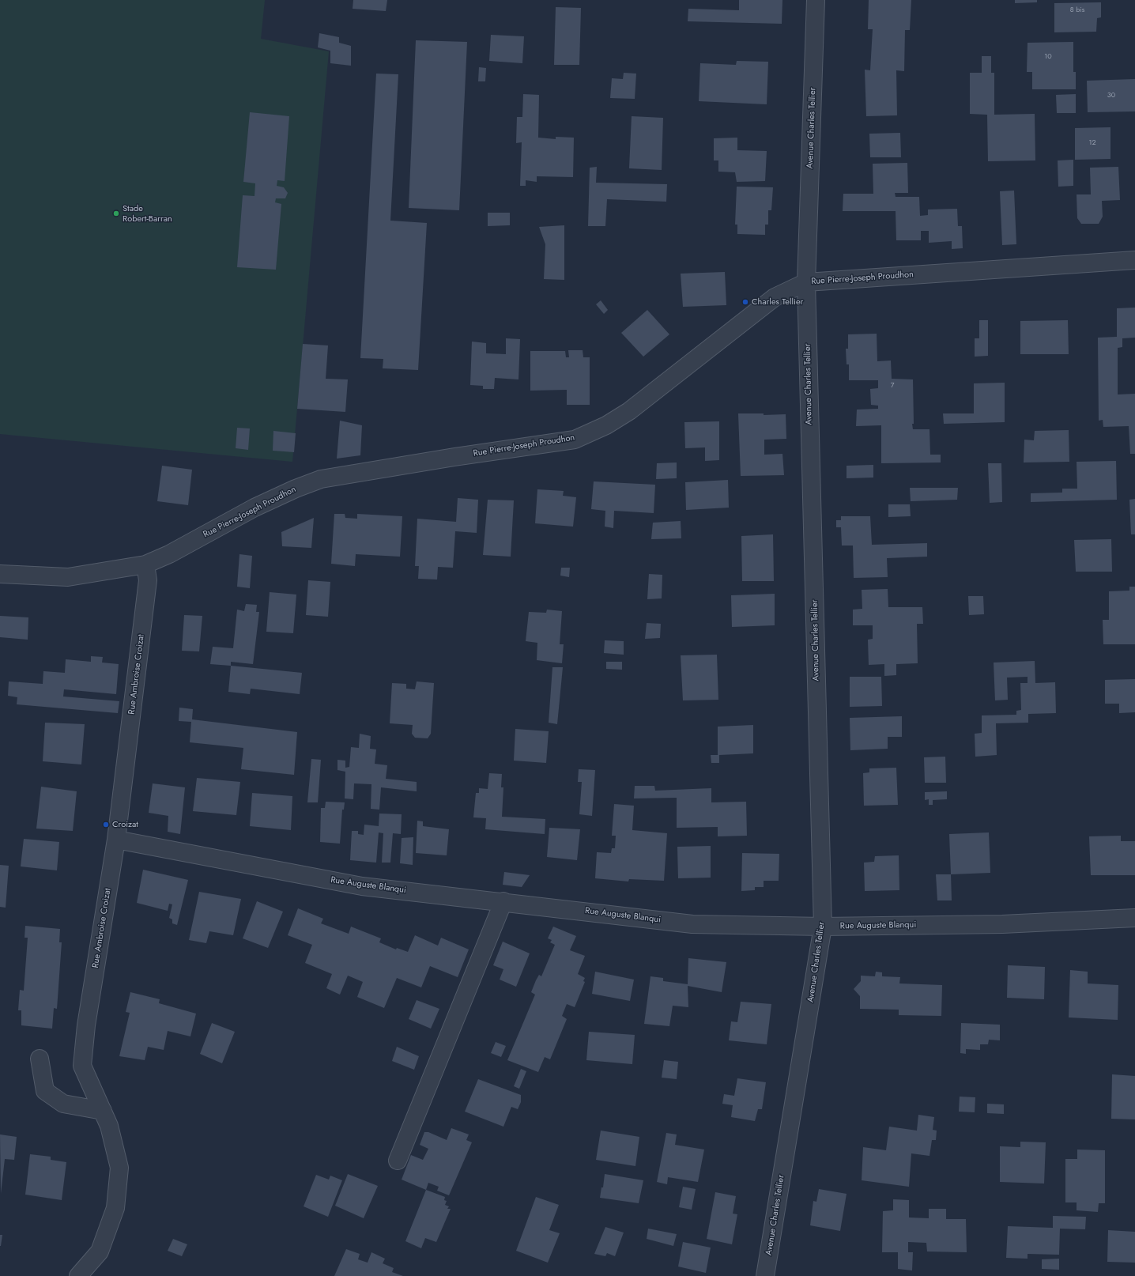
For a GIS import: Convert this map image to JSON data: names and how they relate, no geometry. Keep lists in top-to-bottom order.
{
  "streets": {
    "street": [
      "Avenue Charles Tellier",
      "Rue Pierre-Joseph Proudhon",
      "Rue Ambroise Croizat",
      "Rue Auguste Blanqui"
    ]
  },
  "crossings": [
    ["Avenue Charles Tellier", "Rue Pierre-Joseph Proudhon"],
    ["Avenue Charles Tellier", "Rue Auguste Blanqui"],
    ["Rue Pierre-Joseph Proudhon", "Rue Ambroise Croizat"],
    ["Rue Ambroise Croizat", "Rue Auguste Blanqui"]
  ],
  "places": ["Stade Robert-Barran", "Charles Tellier", "Croizat"],
  "house_numbers": [
    "8 bis",
    "10",
    "30",
    "12",
    "7"
  ]
}
